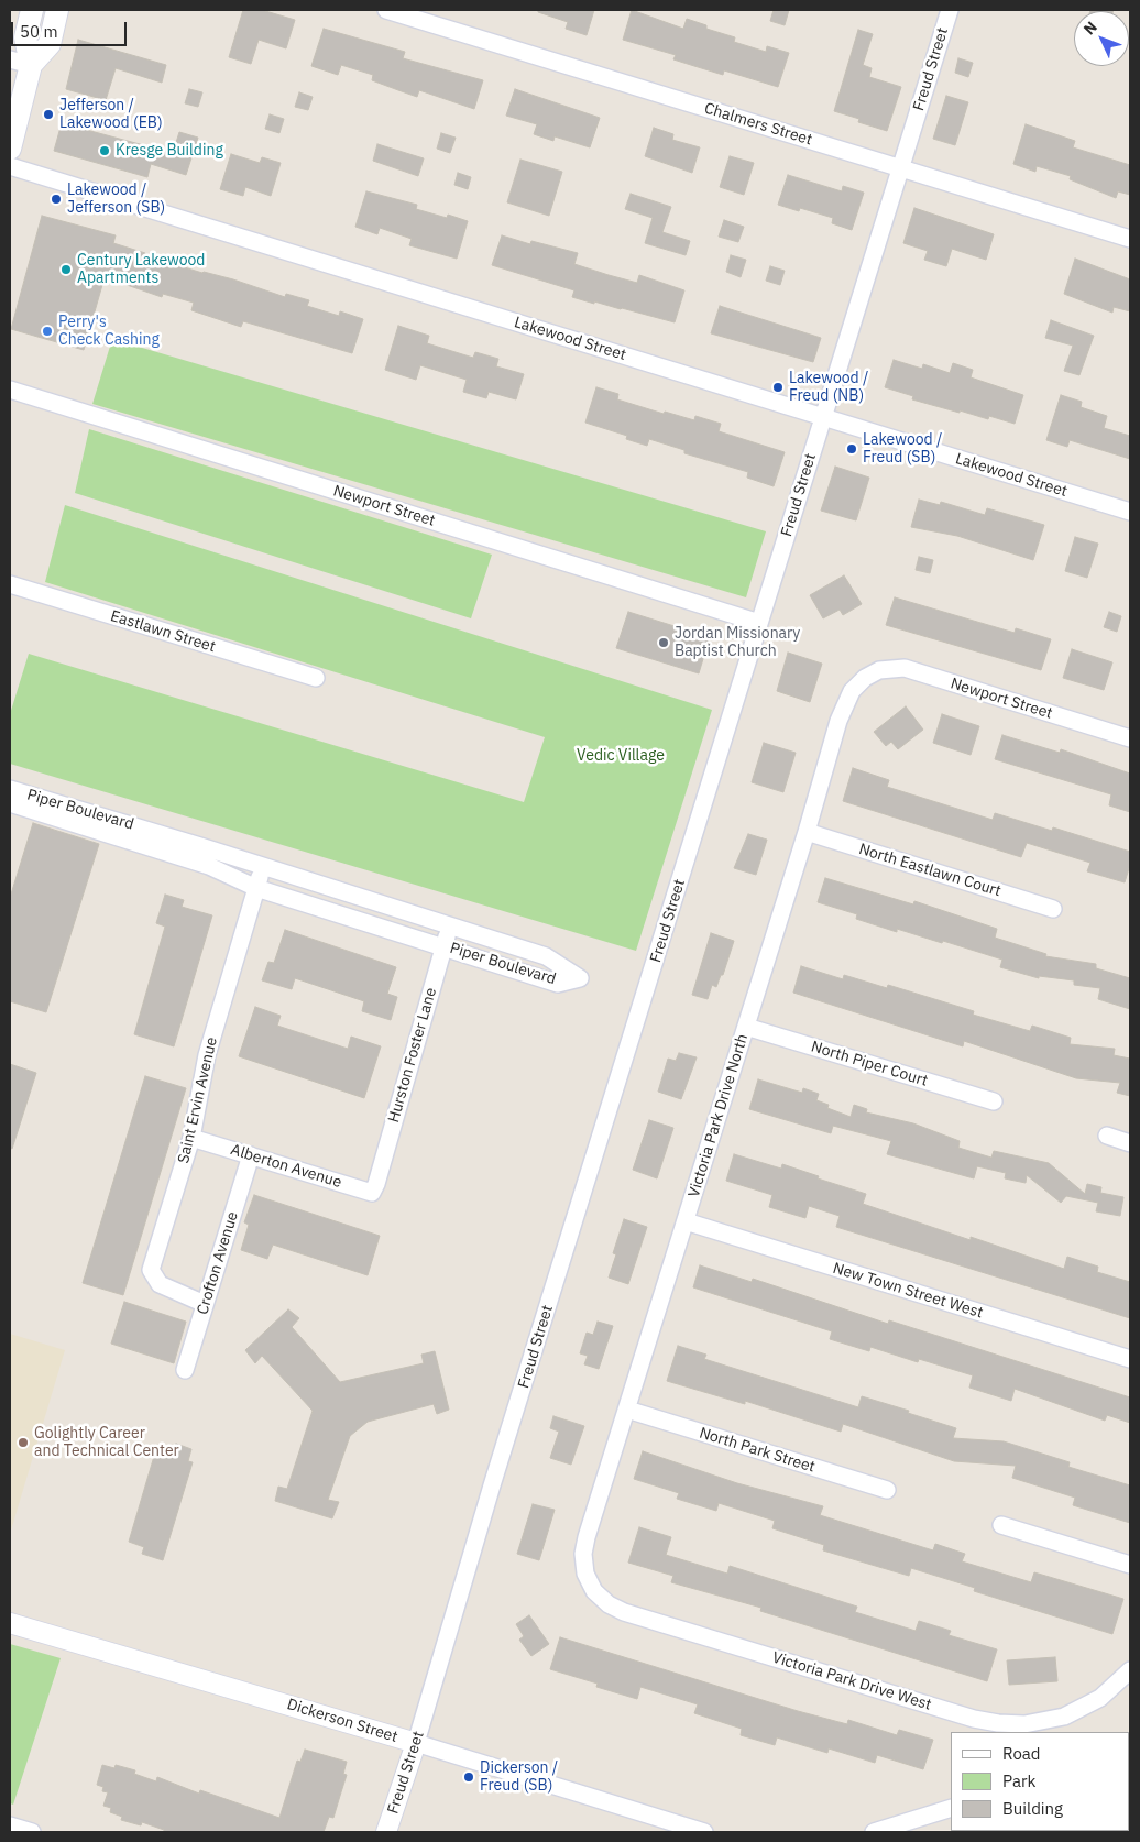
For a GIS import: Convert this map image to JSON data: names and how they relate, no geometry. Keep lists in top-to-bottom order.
{
  "streets": {
    "street": [
      "Freud Street",
      "Chalmers Street",
      "Lakewood Street",
      "Newport Street",
      "Eastlawn Street",
      "Piper Boulevard",
      "North Eastlawn Court",
      "Hurston Foster Lane",
      "North Piper Court",
      "Saint Ervin Avenue",
      "Victoria Park Drive North",
      "Alberton Avenue",
      "Crofton Avenue",
      "New Town Street West",
      "North Park Street",
      "Victoria Park Drive West",
      "Dickerson Street"
    ]
  },
  "crossings": [
    ["Freud Street", "Chalmers Street"],
    ["Freud Street", "Lakewood Street"],
    ["Freud Street", "Newport Street"],
    ["Freud Street", "Dickerson Street"],
    ["Newport Street", "Victoria Park Drive North"],
    ["Piper Boulevard", "Hurston Foster Lane"],
    ["Piper Boulevard", "Saint Ervin Avenue"],
    ["North Eastlawn Court", "Victoria Park Drive North"],
    ["Hurston Foster Lane", "Alberton Avenue"],
    ["North Piper Court", "Victoria Park Drive North"],
    ["Saint Ervin Avenue", "Alberton Avenue"],
    ["Saint Ervin Avenue", "Crofton Avenue"],
    ["Victoria Park Drive North", "New Town Street West"],
    ["Victoria Park Drive North", "North Park Street"],
    ["Victoria Park Drive North", "Victoria Park Drive West"],
    ["Alberton Avenue", "Crofton Avenue"]
  ],
  "parks": ["Vedic Village"],
  "places": [
    "Jefferson / Lakewood (EB)",
    "Kresge Building",
    "Lakewood / Jefferson (SB)",
    "Century Lakewood Apartments",
    "Perry's Check Cashing",
    "Lakewood / Freud (NB)",
    "Lakewood / Freud (SB)",
    "Jordan Missionary Baptist Church",
    "Golightly Career and Technical Center",
    "Dickerson / Freud (SB)"
  ],
  "legend": ["Road", "Park", "Building"],
  "scale_bar": "50 m",
  "north": "top left"
}
